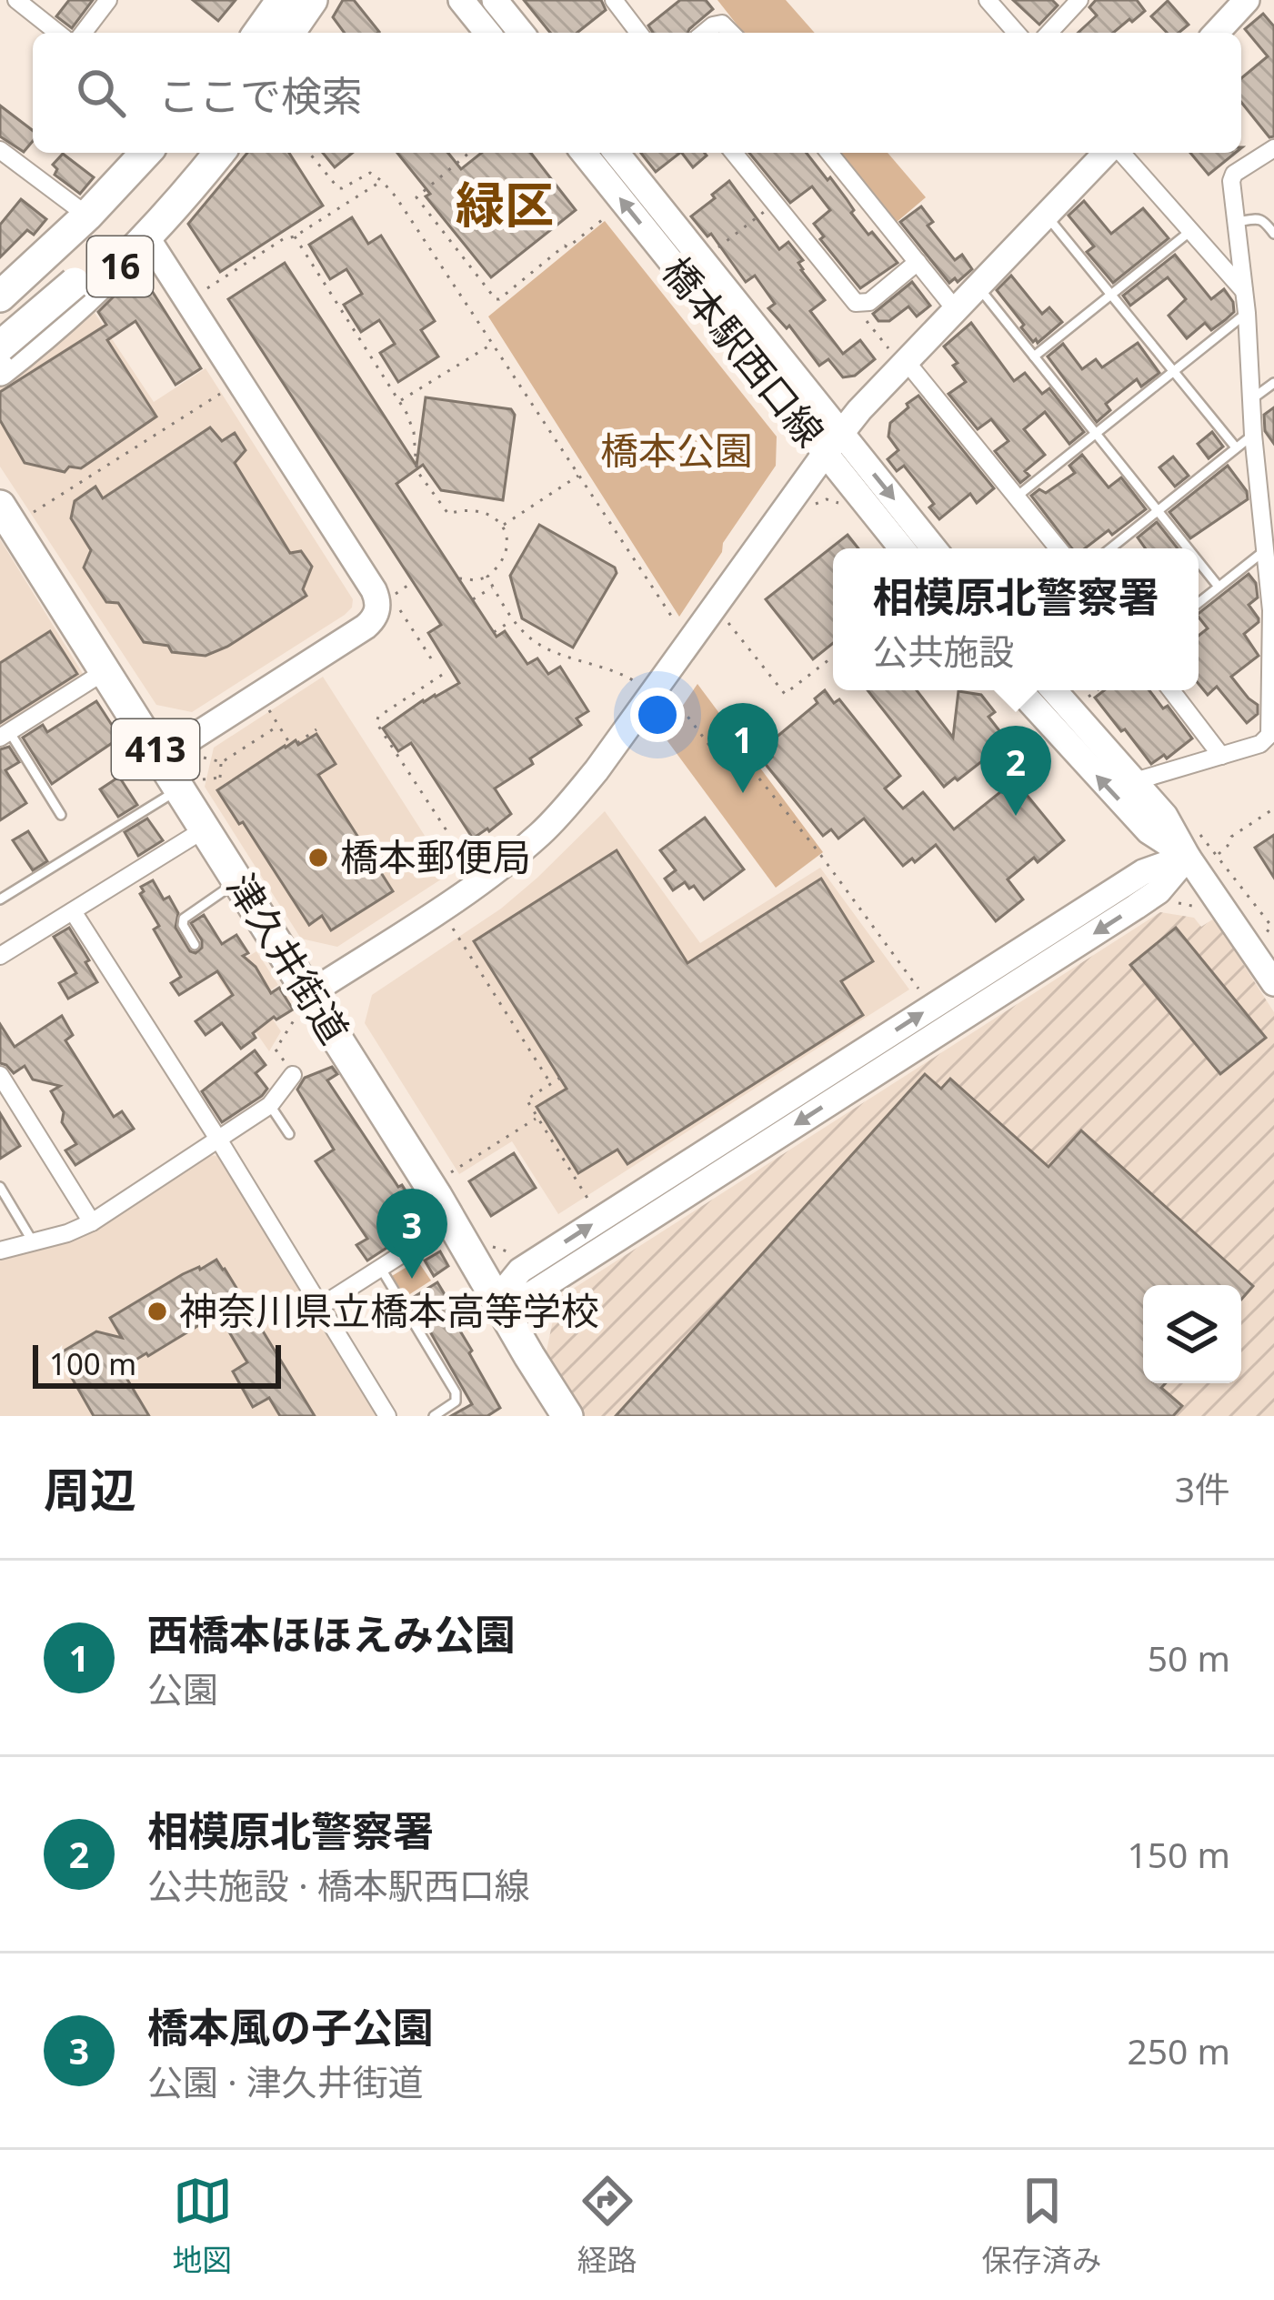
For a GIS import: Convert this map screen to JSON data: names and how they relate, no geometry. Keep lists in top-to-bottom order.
{
  "streets": {
    "highway": ["16", "413", "津久井街道"],
    "street": ["橋本駅西口線"]
  },
  "districts": ["緑区"],
  "parks": ["橋本公園"],
  "places": ["橋本郵便局", "神奈川県立橋本高等学校"],
  "scale_bar": "100 m",
  "page": {
    "search": "ここで検索",
    "popup": ["相模原北警察署", "公共施設"],
    "pins": ["1", "2", "3"],
    "scale": "100 m",
    "heading": ["周辺", "3件"],
    "list": [
      {
        "mark": "1",
        "name": "西橋本ほほえみ公園",
        "note": "公園",
        "value": "50 m"
      },
      {
        "mark": "2",
        "name": "相模原北警察署",
        "note": "公共施設 · 橋本駅西口線",
        "value": "150 m"
      },
      {
        "mark": "3",
        "name": "橋本風の子公園",
        "note": "公園 · 津久井街道",
        "value": "250 m"
      }
    ],
    "nav": ["地図", "経路", "保存済み"]
  }
}
